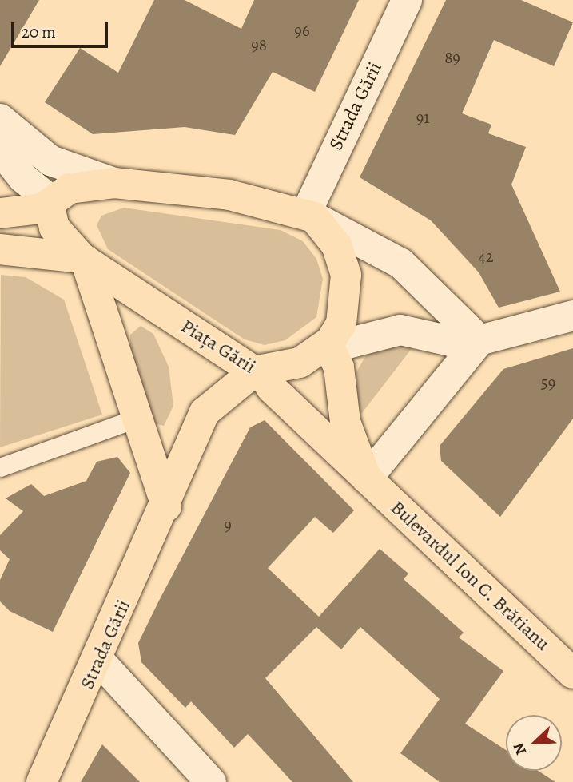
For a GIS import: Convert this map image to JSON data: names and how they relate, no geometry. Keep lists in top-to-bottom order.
{
  "streets": {
    "main road": ["Strada Gării", "Piața Gării", "Bulevardul Ion C. Brătianu"]
  },
  "crossings": [
    ["Strada Gării", "Piața Gării"],
    ["Strada Gării", "Bulevardul Ion C. Brătianu"],
    ["Piața Gării", "Bulevardul Ion C. Brătianu"]
  ],
  "house_numbers": [
    "96",
    "98",
    "89",
    "91",
    "42",
    "59",
    "9"
  ],
  "scale_bar": "20 m",
  "north": "bottom left"
}
